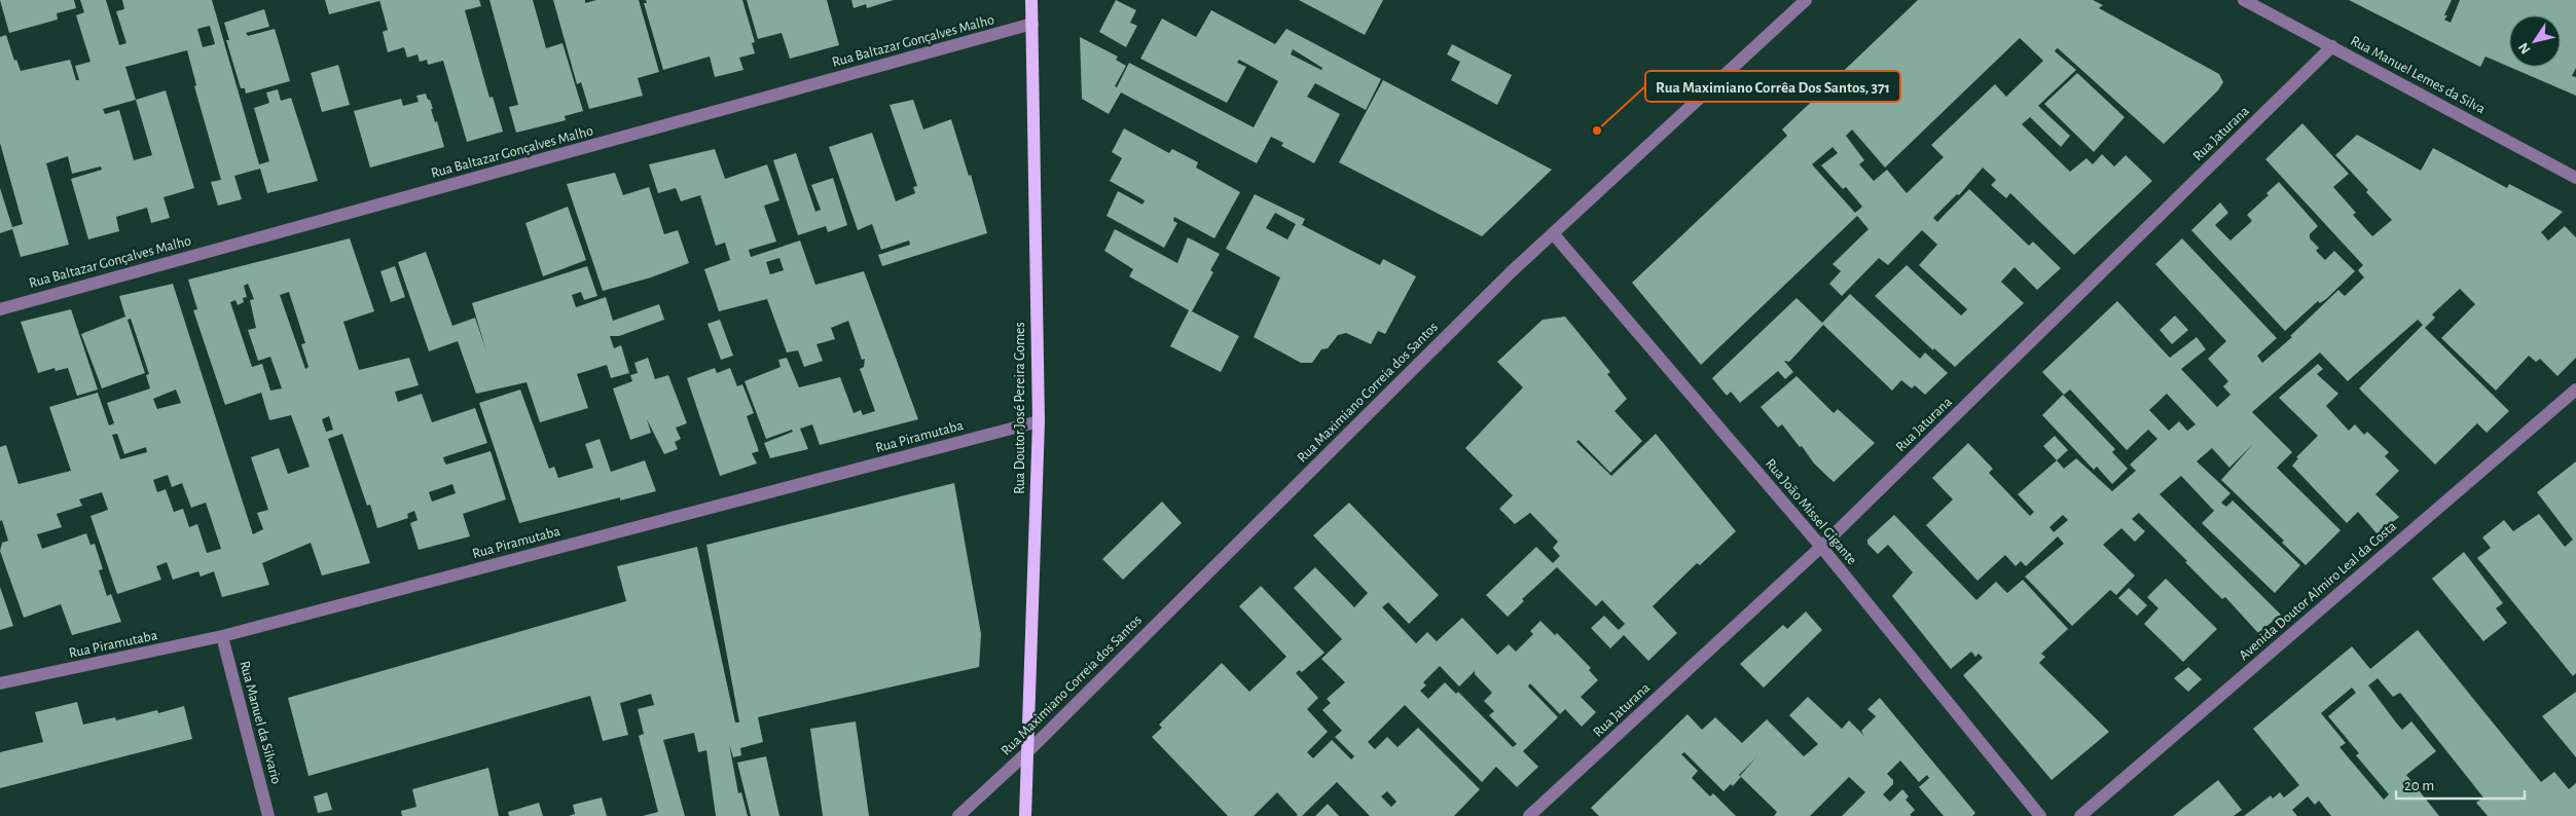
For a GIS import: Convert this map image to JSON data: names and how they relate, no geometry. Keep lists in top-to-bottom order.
{
  "streets": {
    "main road": ["Rua Doutor José Pereira Gomes"],
    "street": [
      "Rua Baltazar Gonçalves Malho",
      "Rua Manuel Lemes da Silva",
      "Rua Jaturana",
      "Rua Maximiano Correia dos Santos",
      "Rua Piramutaba",
      "Rua João Missel Gigante",
      "Avenida Doutor Almiro Leal da Costa",
      "Rua Manuel da Silvario"
    ]
  },
  "crossings": [
    ["Rua Baltazar Gonçalves Malho", "Rua Doutor José Pereira Gomes"],
    ["Rua Manuel Lemes da Silva", "Rua Jaturana"],
    ["Rua Jaturana", "Rua João Missel Gigante"],
    ["Rua Maximiano Correia dos Santos", "Rua Doutor José Pereira Gomes"],
    ["Rua Maximiano Correia dos Santos", "Rua João Missel Gigante"],
    ["Rua Doutor José Pereira Gomes", "Rua Piramutaba"],
    ["Rua Piramutaba", "Rua Manuel da Silvario"]
  ],
  "places": ["Rua Maximiano Corrêa Dos Santos, 371"],
  "scale_bar": "20 m",
  "north": "bottom left"
}
